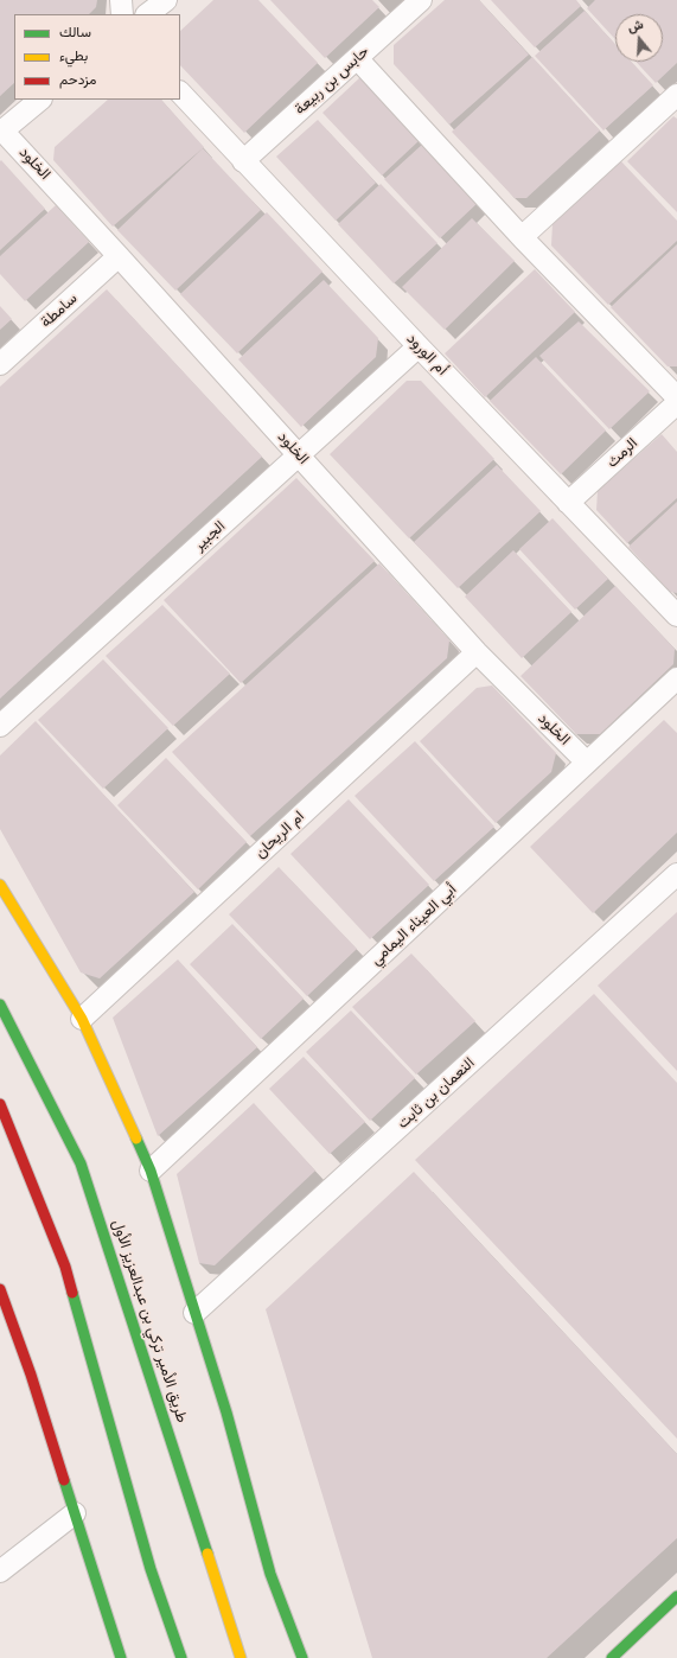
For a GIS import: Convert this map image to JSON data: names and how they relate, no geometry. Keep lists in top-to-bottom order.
{
  "streets": {
    "main road": ["طريق الأمير تركي بن عبدالعزيز الأول"],
    "street": [
      "حابس بن ربيعة",
      "الخلود",
      "سامطة",
      "أم الورود",
      "الرمث",
      "الجبير",
      "ام الريحان",
      "أبي العيناء اليمامي",
      "النعمان بن ثابت"
    ]
  },
  "crossings": [
    ["حابس بن ربيعة", "أم الورود"],
    ["الخلود", "سامطة"],
    ["الخلود", "الجبير"],
    ["الخلود", "ام الريحان"],
    ["الخلود", "أبي العيناء اليمامي"],
    ["أم الورود", "الرمث"],
    ["أم الورود", "الجبير"]
  ],
  "legend": ["سالك", "بطيء", "مزدحم"],
  "north": "top"
}
